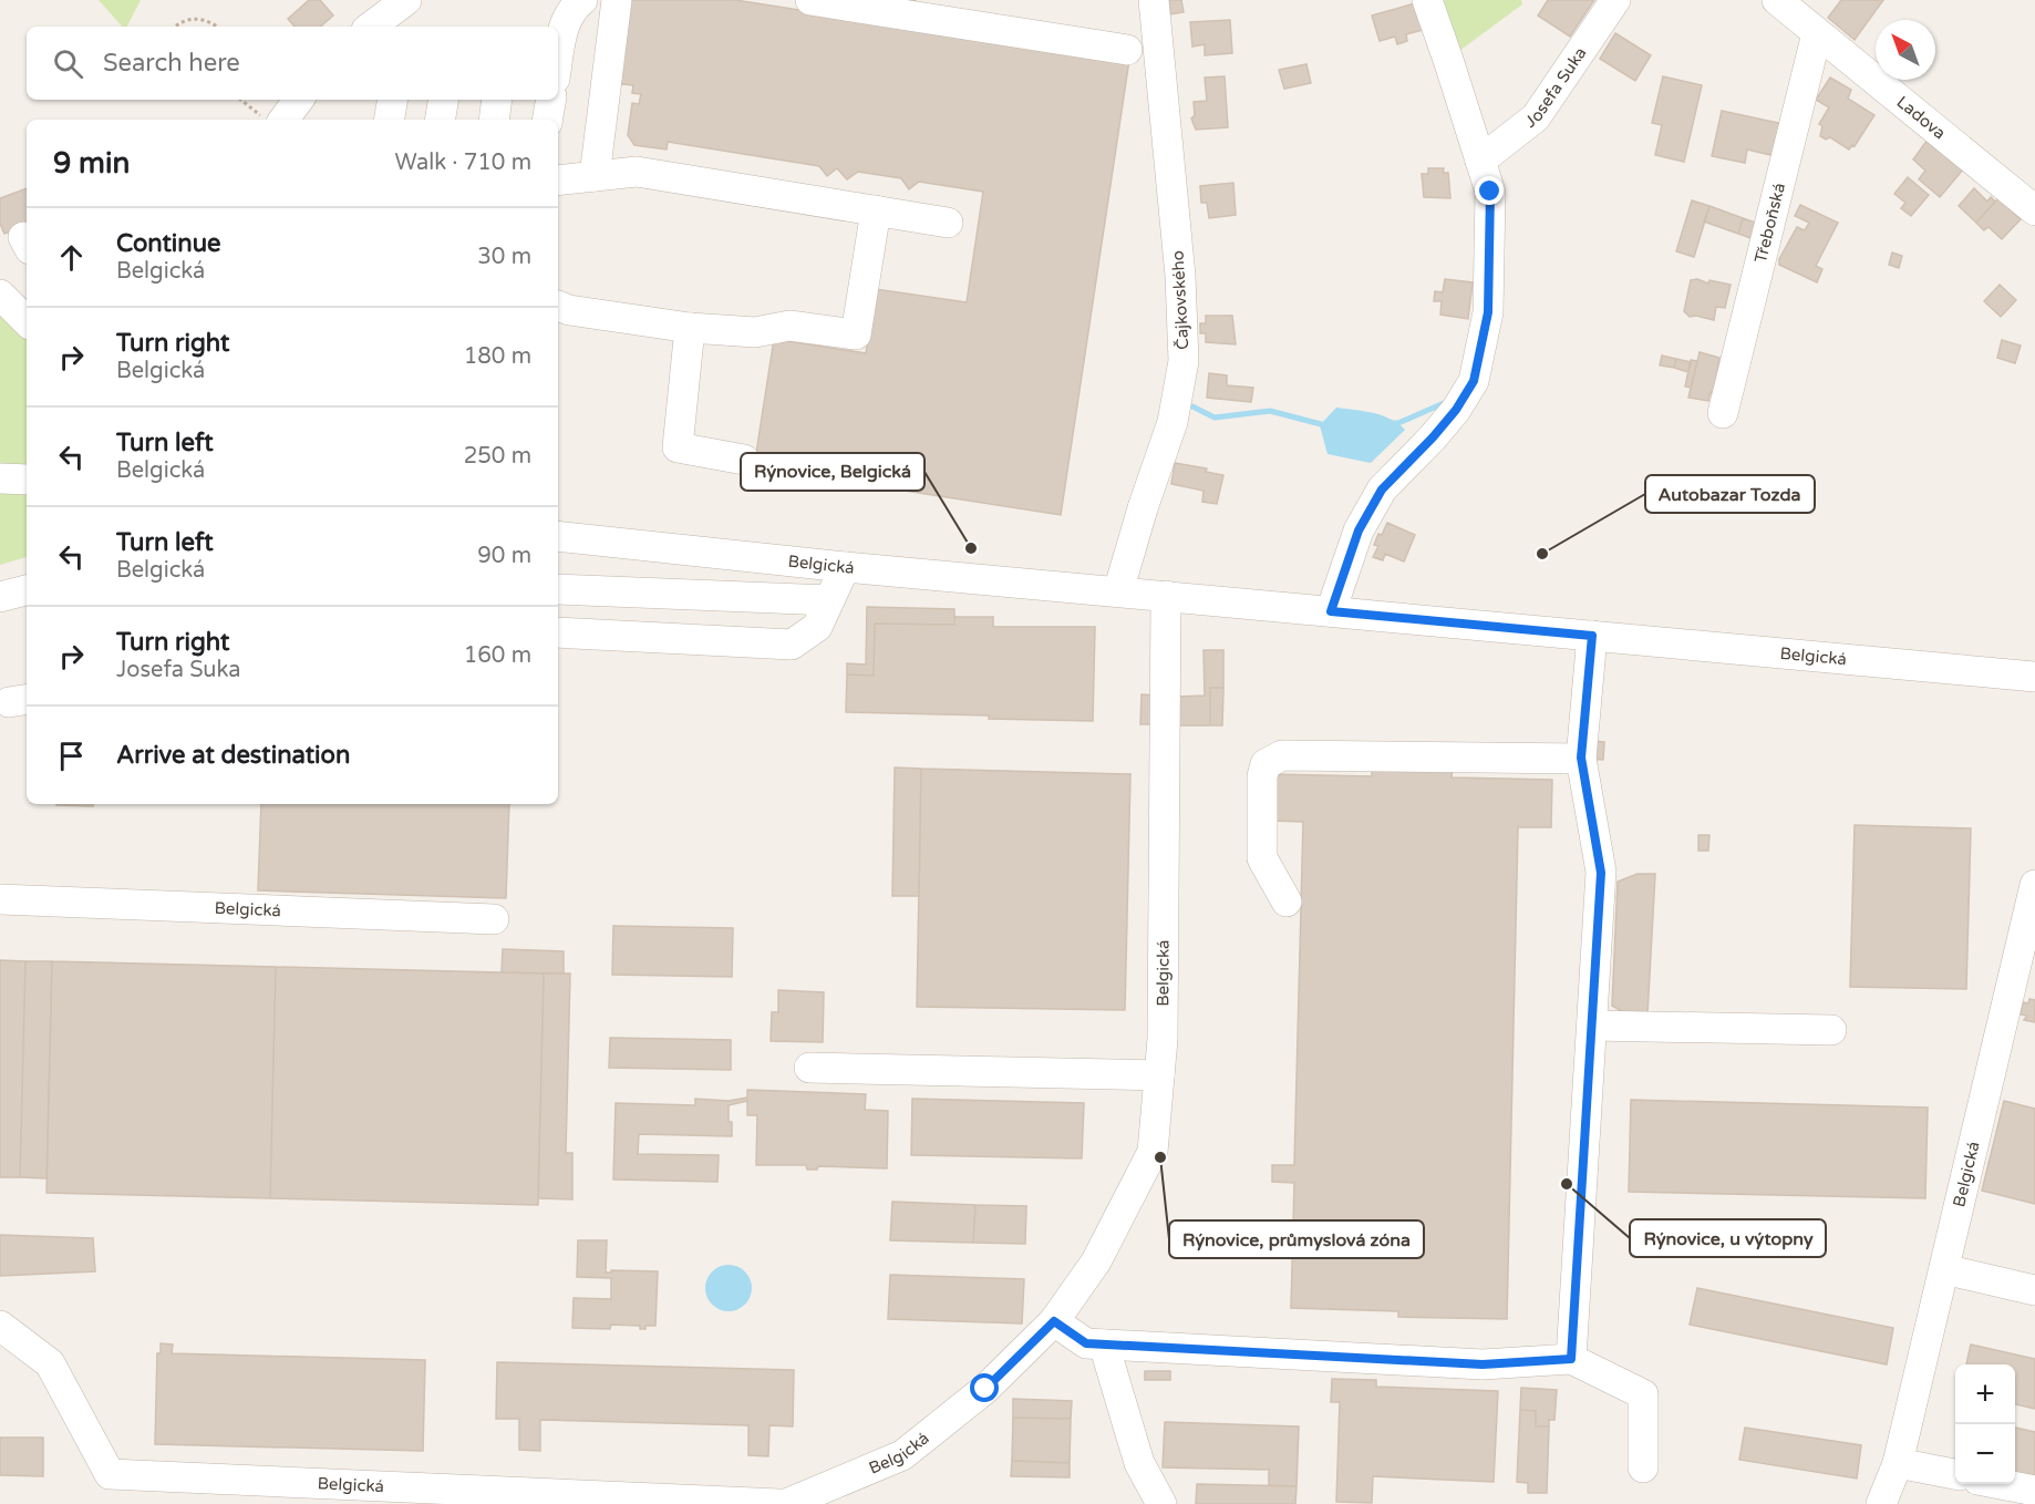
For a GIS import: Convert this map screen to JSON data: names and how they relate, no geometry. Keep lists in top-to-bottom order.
{
  "streets": {
    "street": [
      "Josefa Suka",
      "Ladova",
      "Třeboňská",
      "Čajkovského",
      "Belgická"
    ]
  },
  "crossings": [
    ["Ladova", "Třeboňská"],
    ["Čajkovského", "Belgická"]
  ],
  "places": [
    "Rýnovice, Belgická",
    "Autobazar Tozda",
    "Rýnovice, průmyslová zóna",
    "Rýnovice, u výtopny"
  ],
  "north": "top left",
  "page": {
    "search": "Search here",
    "heading": ["9 min", "Walk · 710 m"],
    "list": [
      ["Continue", "Belgická", "30 m"],
      ["Turn right", "Belgická", "180 m"],
      ["Turn left", "Belgická", "250 m"],
      ["Turn left", "Belgická", "90 m"],
      ["Turn right", "Josefa Suka", "160 m"],
      "Arrive at destination"
    ],
    "map_buttons": ["+", "−"]
  }
}
